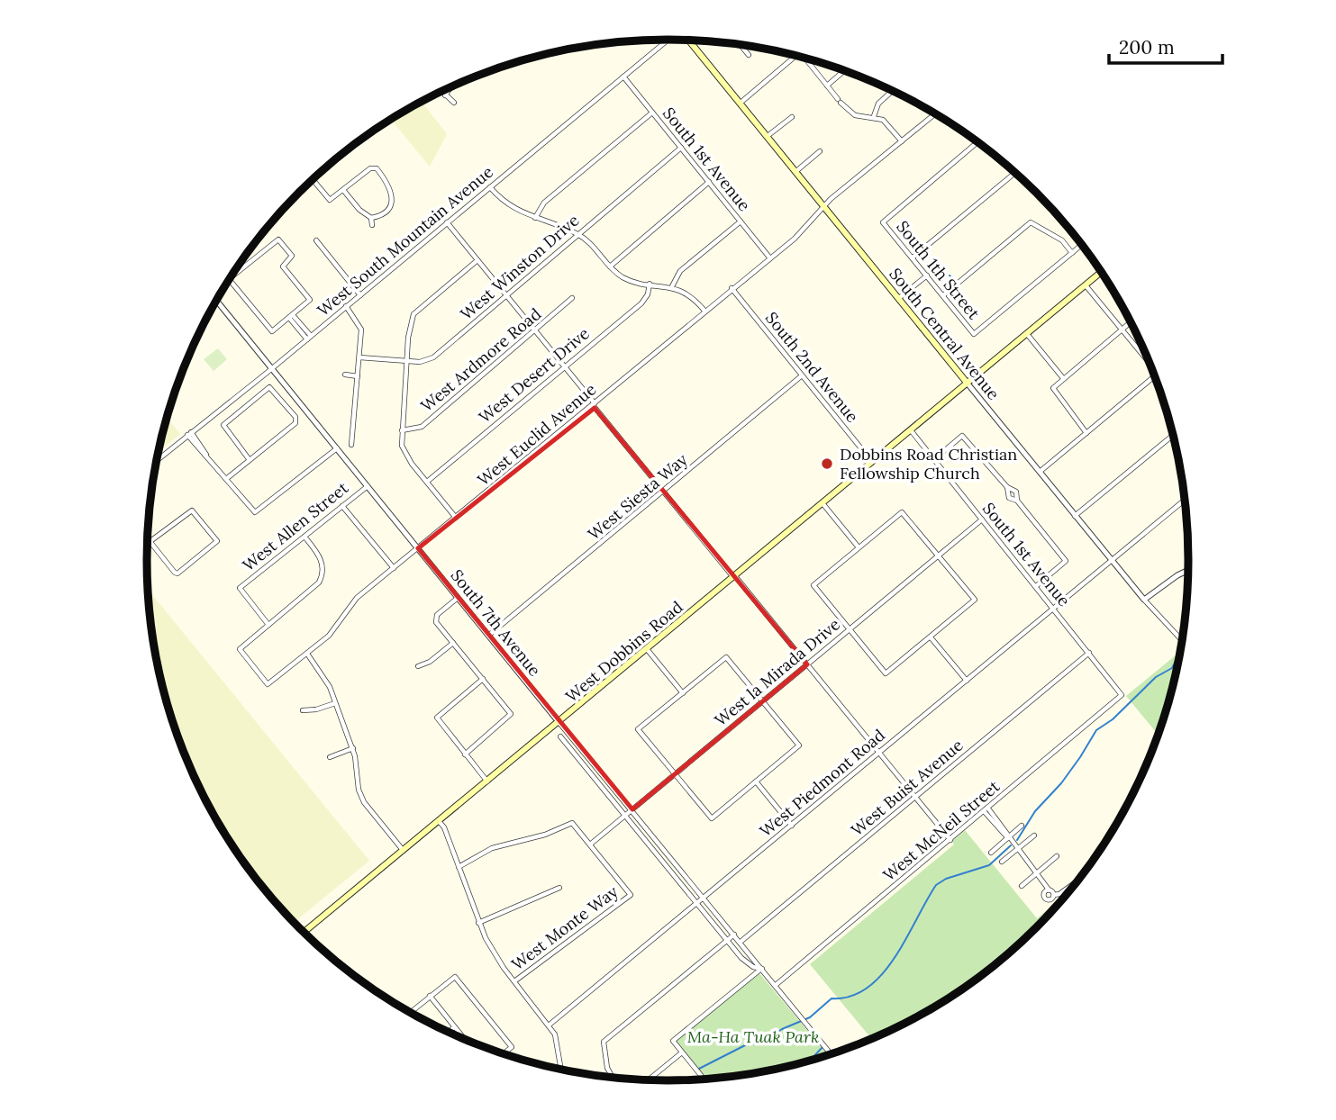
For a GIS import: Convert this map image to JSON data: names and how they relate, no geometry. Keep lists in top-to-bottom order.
{
  "streets": {
    "main road": ["South Central Avenue", "West Dobbins Road"],
    "street": [
      "South 1st Avenue",
      "West South Mountain Avenue",
      "West Winston Drive",
      "South 1th Street",
      "West Ardmore Road",
      "South 2nd Avenue",
      "West Desert Drive",
      "West Euclid Avenue",
      "West Siesta Way",
      "West Allen Street",
      "South 7th Avenue",
      "West la Mirada Drive",
      "West Piedmont Road",
      "West Buist Avenue",
      "West McNeil Street",
      "West Monte Way"
    ]
  },
  "crossings": [
    ["South 1st Avenue", "West South Mountain Avenue"],
    ["South 1st Avenue", "West Winston Drive"],
    ["South 1st Avenue", "West Euclid Avenue"],
    ["South 1st Avenue", "West Dobbins Road"],
    ["South 1st Avenue", "West la Mirada Drive"],
    ["South 1st Avenue", "West Piedmont Road"],
    ["South 1st Avenue", "West Buist Avenue"],
    ["South 1st Avenue", "West McNeil Street"],
    ["West South Mountain Avenue", "South 7th Avenue"],
    ["South Central Avenue", "West Euclid Avenue"],
    ["South Central Avenue", "West Dobbins Road"],
    ["South Central Avenue", "West Piedmont Road"],
    ["South 2nd Avenue", "West Euclid Avenue"],
    ["South 2nd Avenue", "West Siesta Way"],
    ["South 2nd Avenue", "West Dobbins Road"],
    ["West Euclid Avenue", "West Allen Street"],
    ["West Euclid Avenue", "South 7th Avenue"],
    ["West Siesta Way", "South 7th Avenue"],
    ["West Allen Street", "South 7th Avenue"],
    ["South 7th Avenue", "West Dobbins Road"],
    ["South 7th Avenue", "West la Mirada Drive"],
    ["South 7th Avenue", "West Piedmont Road"],
    ["South 7th Avenue", "West Buist Avenue"],
    ["South 7th Avenue", "West McNeil Street"],
    ["West la Mirada Drive", "West Monte Way"]
  ],
  "parks": ["Ma-Ha Tuak Park"],
  "places": ["Dobbins Road Christian Fellowship Church"],
  "scale_bar": "200 m"
}
